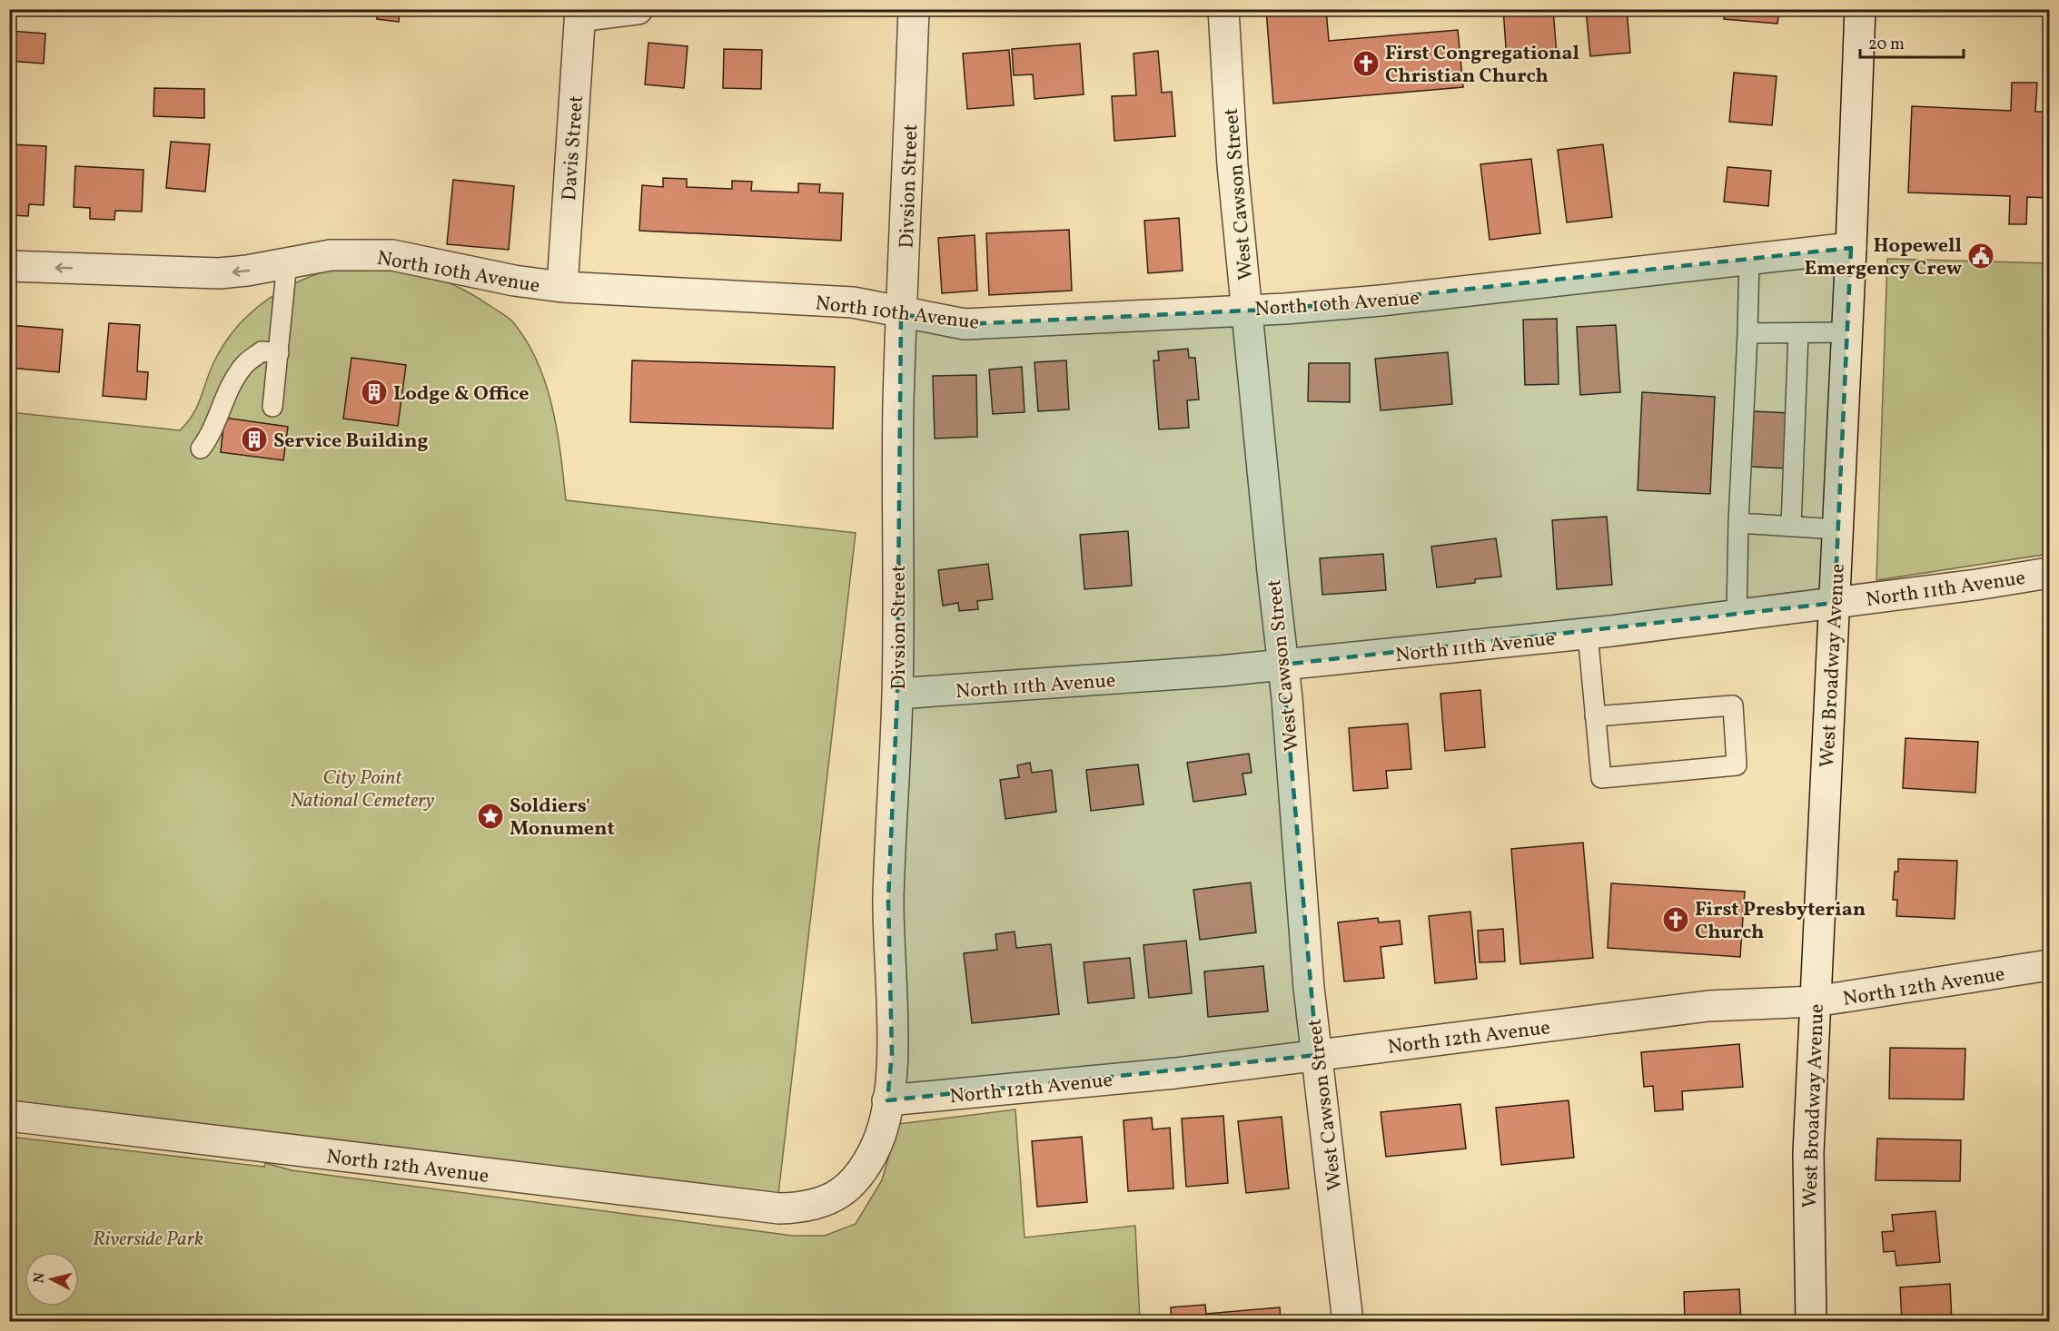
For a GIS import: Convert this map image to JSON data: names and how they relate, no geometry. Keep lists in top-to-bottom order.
{
  "streets": {
    "street": [
      "Davis Street",
      "Divsion Street",
      "West Cawson Street",
      "North 10th Avenue",
      "North 11th Avenue",
      "West Broadway Avenue",
      "North 12th Avenue"
    ]
  },
  "crossings": [
    ["Davis Street", "North 10th Avenue"],
    ["Divsion Street", "North 10th Avenue"],
    ["Divsion Street", "North 11th Avenue"],
    ["Divsion Street", "North 12th Avenue"],
    ["West Cawson Street", "North 10th Avenue"],
    ["West Cawson Street", "North 11th Avenue"],
    ["West Cawson Street", "North 12th Avenue"],
    ["North 10th Avenue", "West Broadway Avenue"],
    ["North 11th Avenue", "West Broadway Avenue"],
    ["West Broadway Avenue", "North 12th Avenue"]
  ],
  "parks": ["City Point National Cemetery", "Riverside Park"],
  "places": {
    "church": ["First Congregational Christian Church", "First Presbyterian Church"],
    "public building": ["Hopewell Emergency Crew"],
    "building": ["Lodge & Office", "Service Building"],
    "place": ["Soldiers' Monument"]
  },
  "scale_bar": "20 m",
  "north": "left"
}
